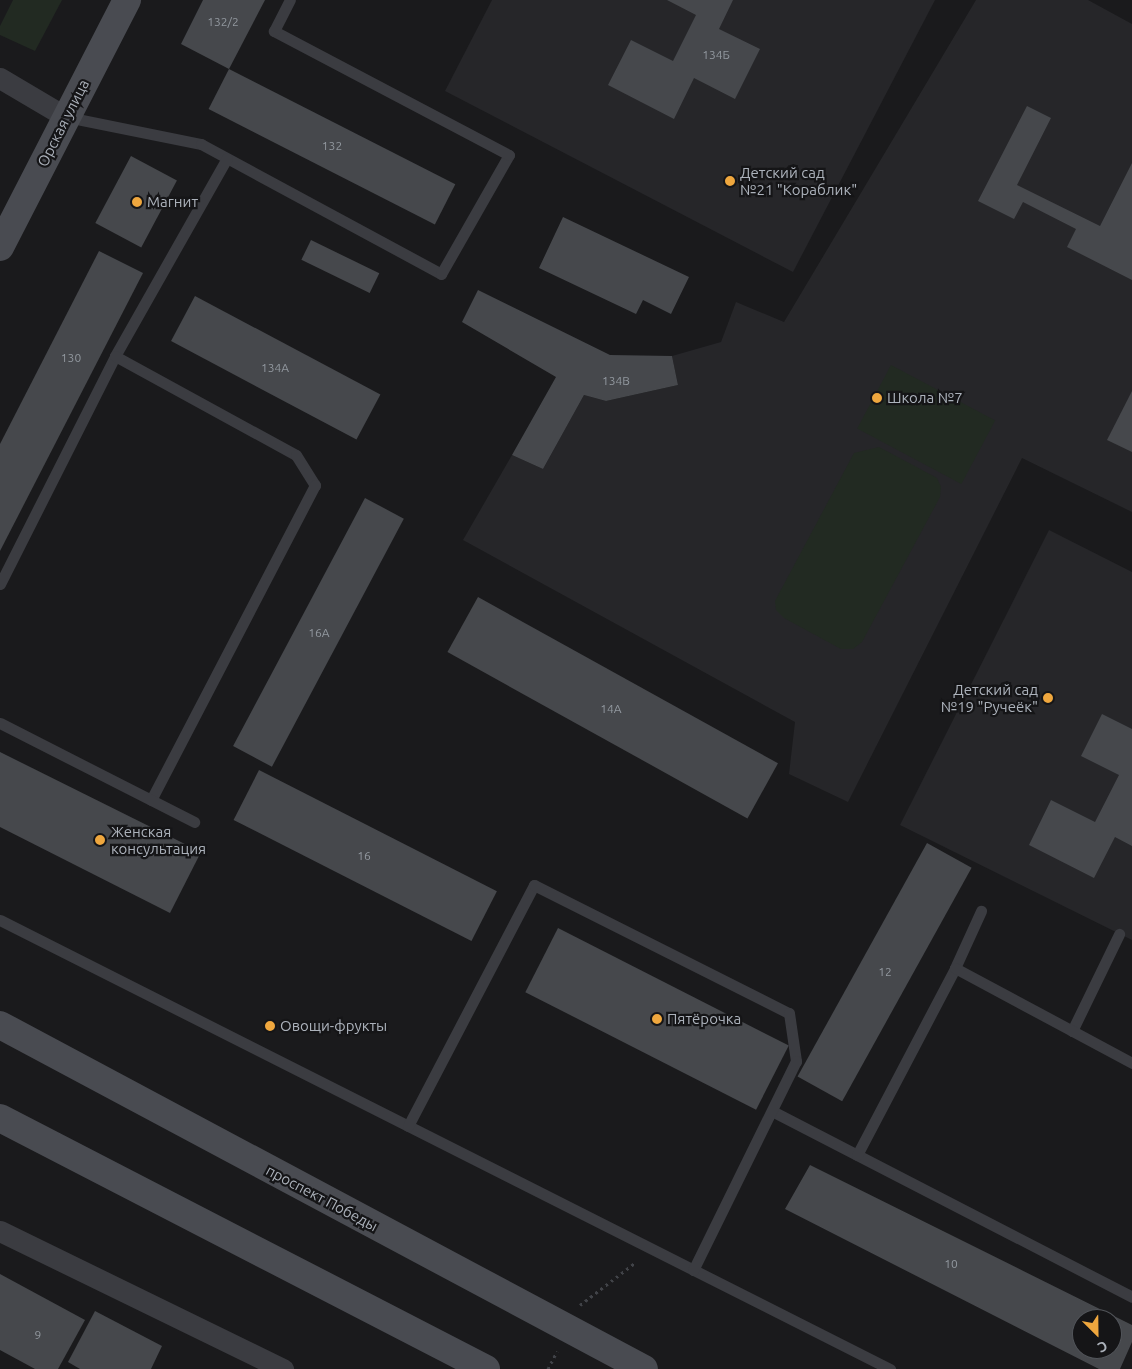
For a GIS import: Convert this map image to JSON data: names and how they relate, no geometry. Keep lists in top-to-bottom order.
{
  "streets": {
    "main road": ["Орская улица", "проспект Победы"]
  },
  "places": [
    "Детский сад №21 \"Кораблик\"",
    "Магнит",
    "Школа №7",
    "Детский сад №19 \"Ручеёк\"",
    "Женская консультация",
    "Пятёрочка",
    "Овощи-фрукты"
  ],
  "house_numbers": [
    "132/2",
    "134Б",
    "132",
    "130",
    "134А",
    "134В",
    "16А",
    "14А",
    "16",
    "12",
    "10",
    "9"
  ],
  "north": "bottom right"
}
